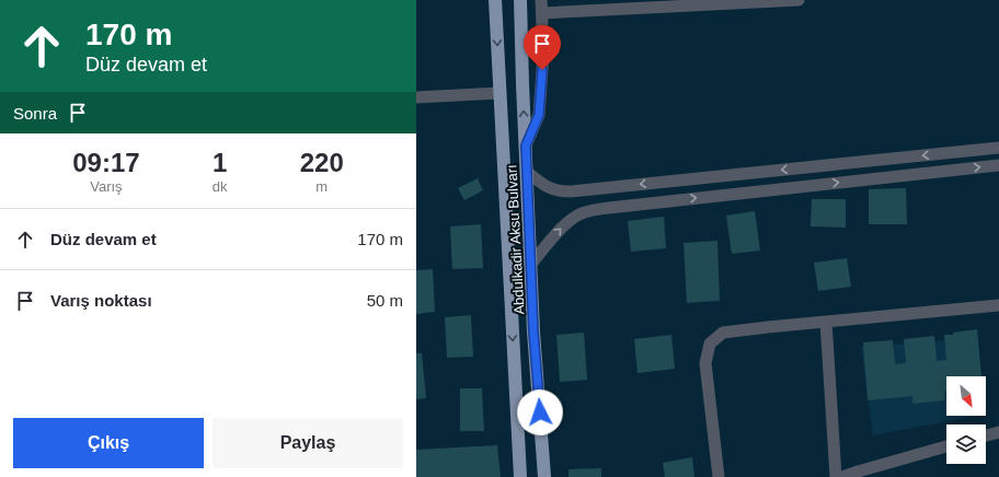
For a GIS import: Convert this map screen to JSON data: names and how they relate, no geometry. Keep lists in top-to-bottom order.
{
  "streets": {
    "main road": ["Abdulkadir Aksu Bulvarı"]
  },
  "north": "bottom right",
  "page": {
    "turn": ["170 m", "Düz devam et"],
    "then": "Sonra",
    "eta": [
      "09:17",
      "Varış",
      "1",
      "dk",
      "220",
      "m"
    ],
    "list": [
      {
        "name": "Düz devam et",
        "value": "170 m"
      },
      {
        "name": "Varış noktası",
        "value": "50 m"
      }
    ],
    "buttons": ["Çıkış", "Paylaş"]
  }
}
